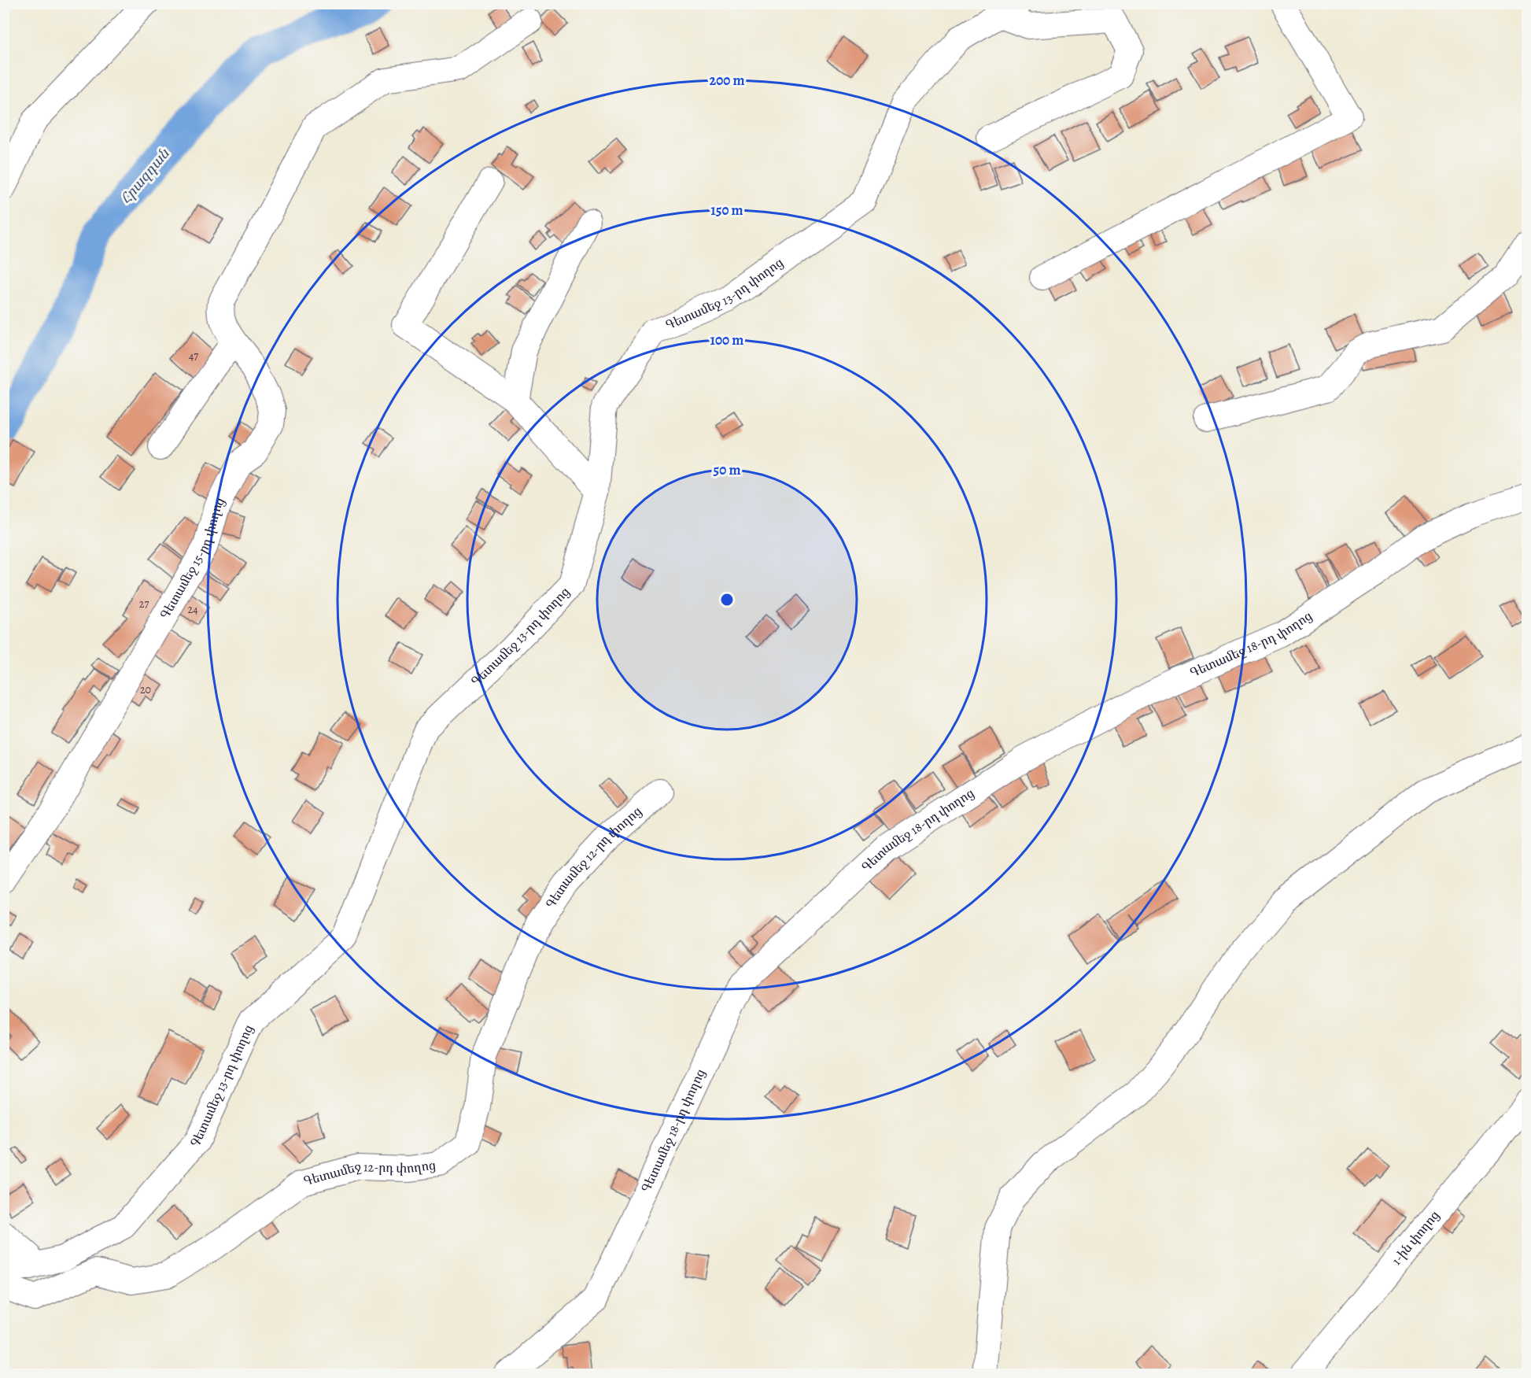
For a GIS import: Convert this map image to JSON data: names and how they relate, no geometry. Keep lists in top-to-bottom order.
{
  "streets": {
    "street": [
      "Գետամեջ 13-րդ փողոց",
      "Գետամեջ 15-րդ փողոց",
      "Գետամեջ 18-րդ փողոց",
      "Գետամեջ 12-րդ փողոց",
      "1-ին փողոց"
    ]
  },
  "water": ["Հրազդան"],
  "house_numbers": [
    "47",
    "27",
    "24",
    "20"
  ],
  "rings": [
    "200 m",
    "150 m",
    "100 m",
    "50 m"
  ]
}
